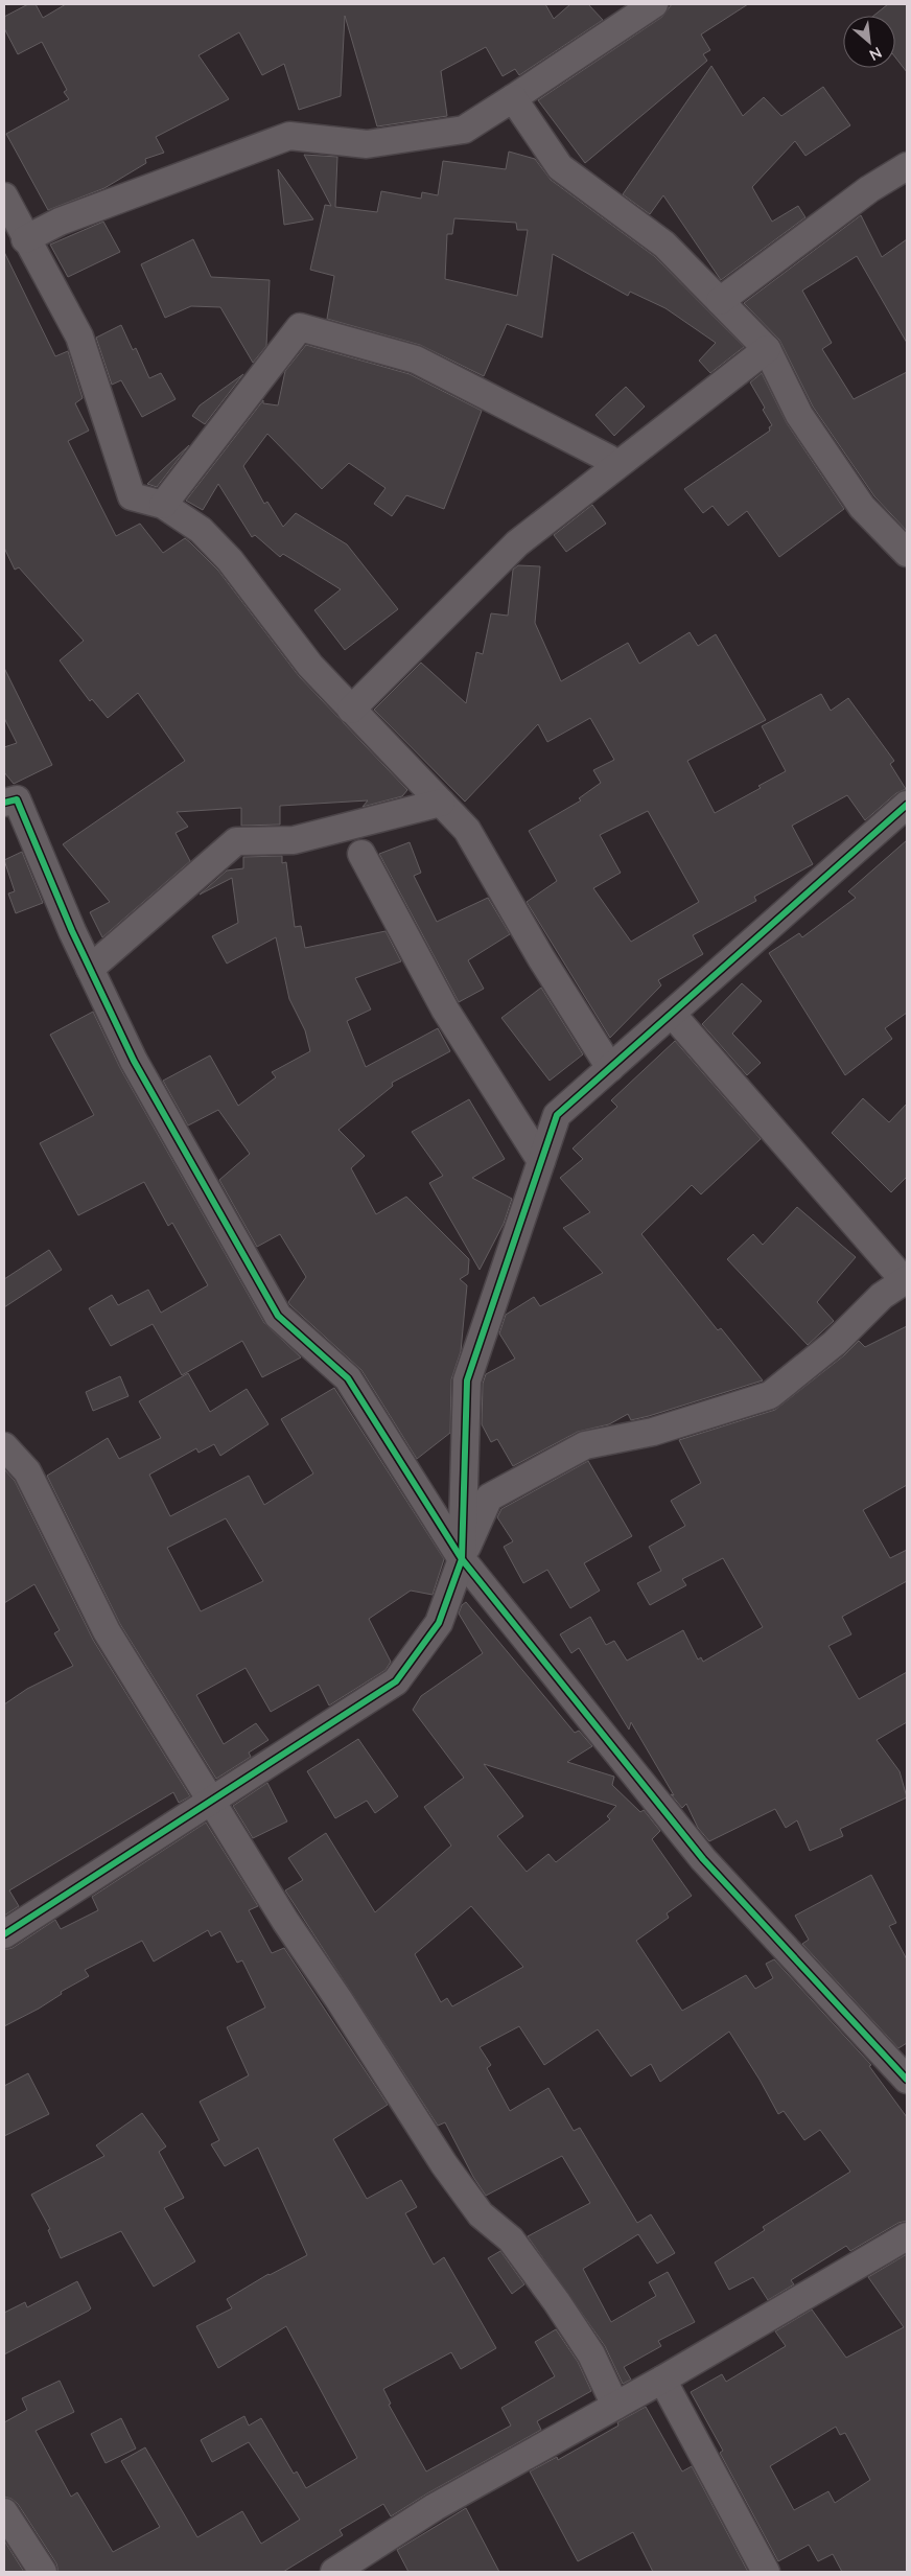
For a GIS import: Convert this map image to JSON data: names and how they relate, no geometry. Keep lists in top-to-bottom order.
{
  "north": "bottom right"
}
